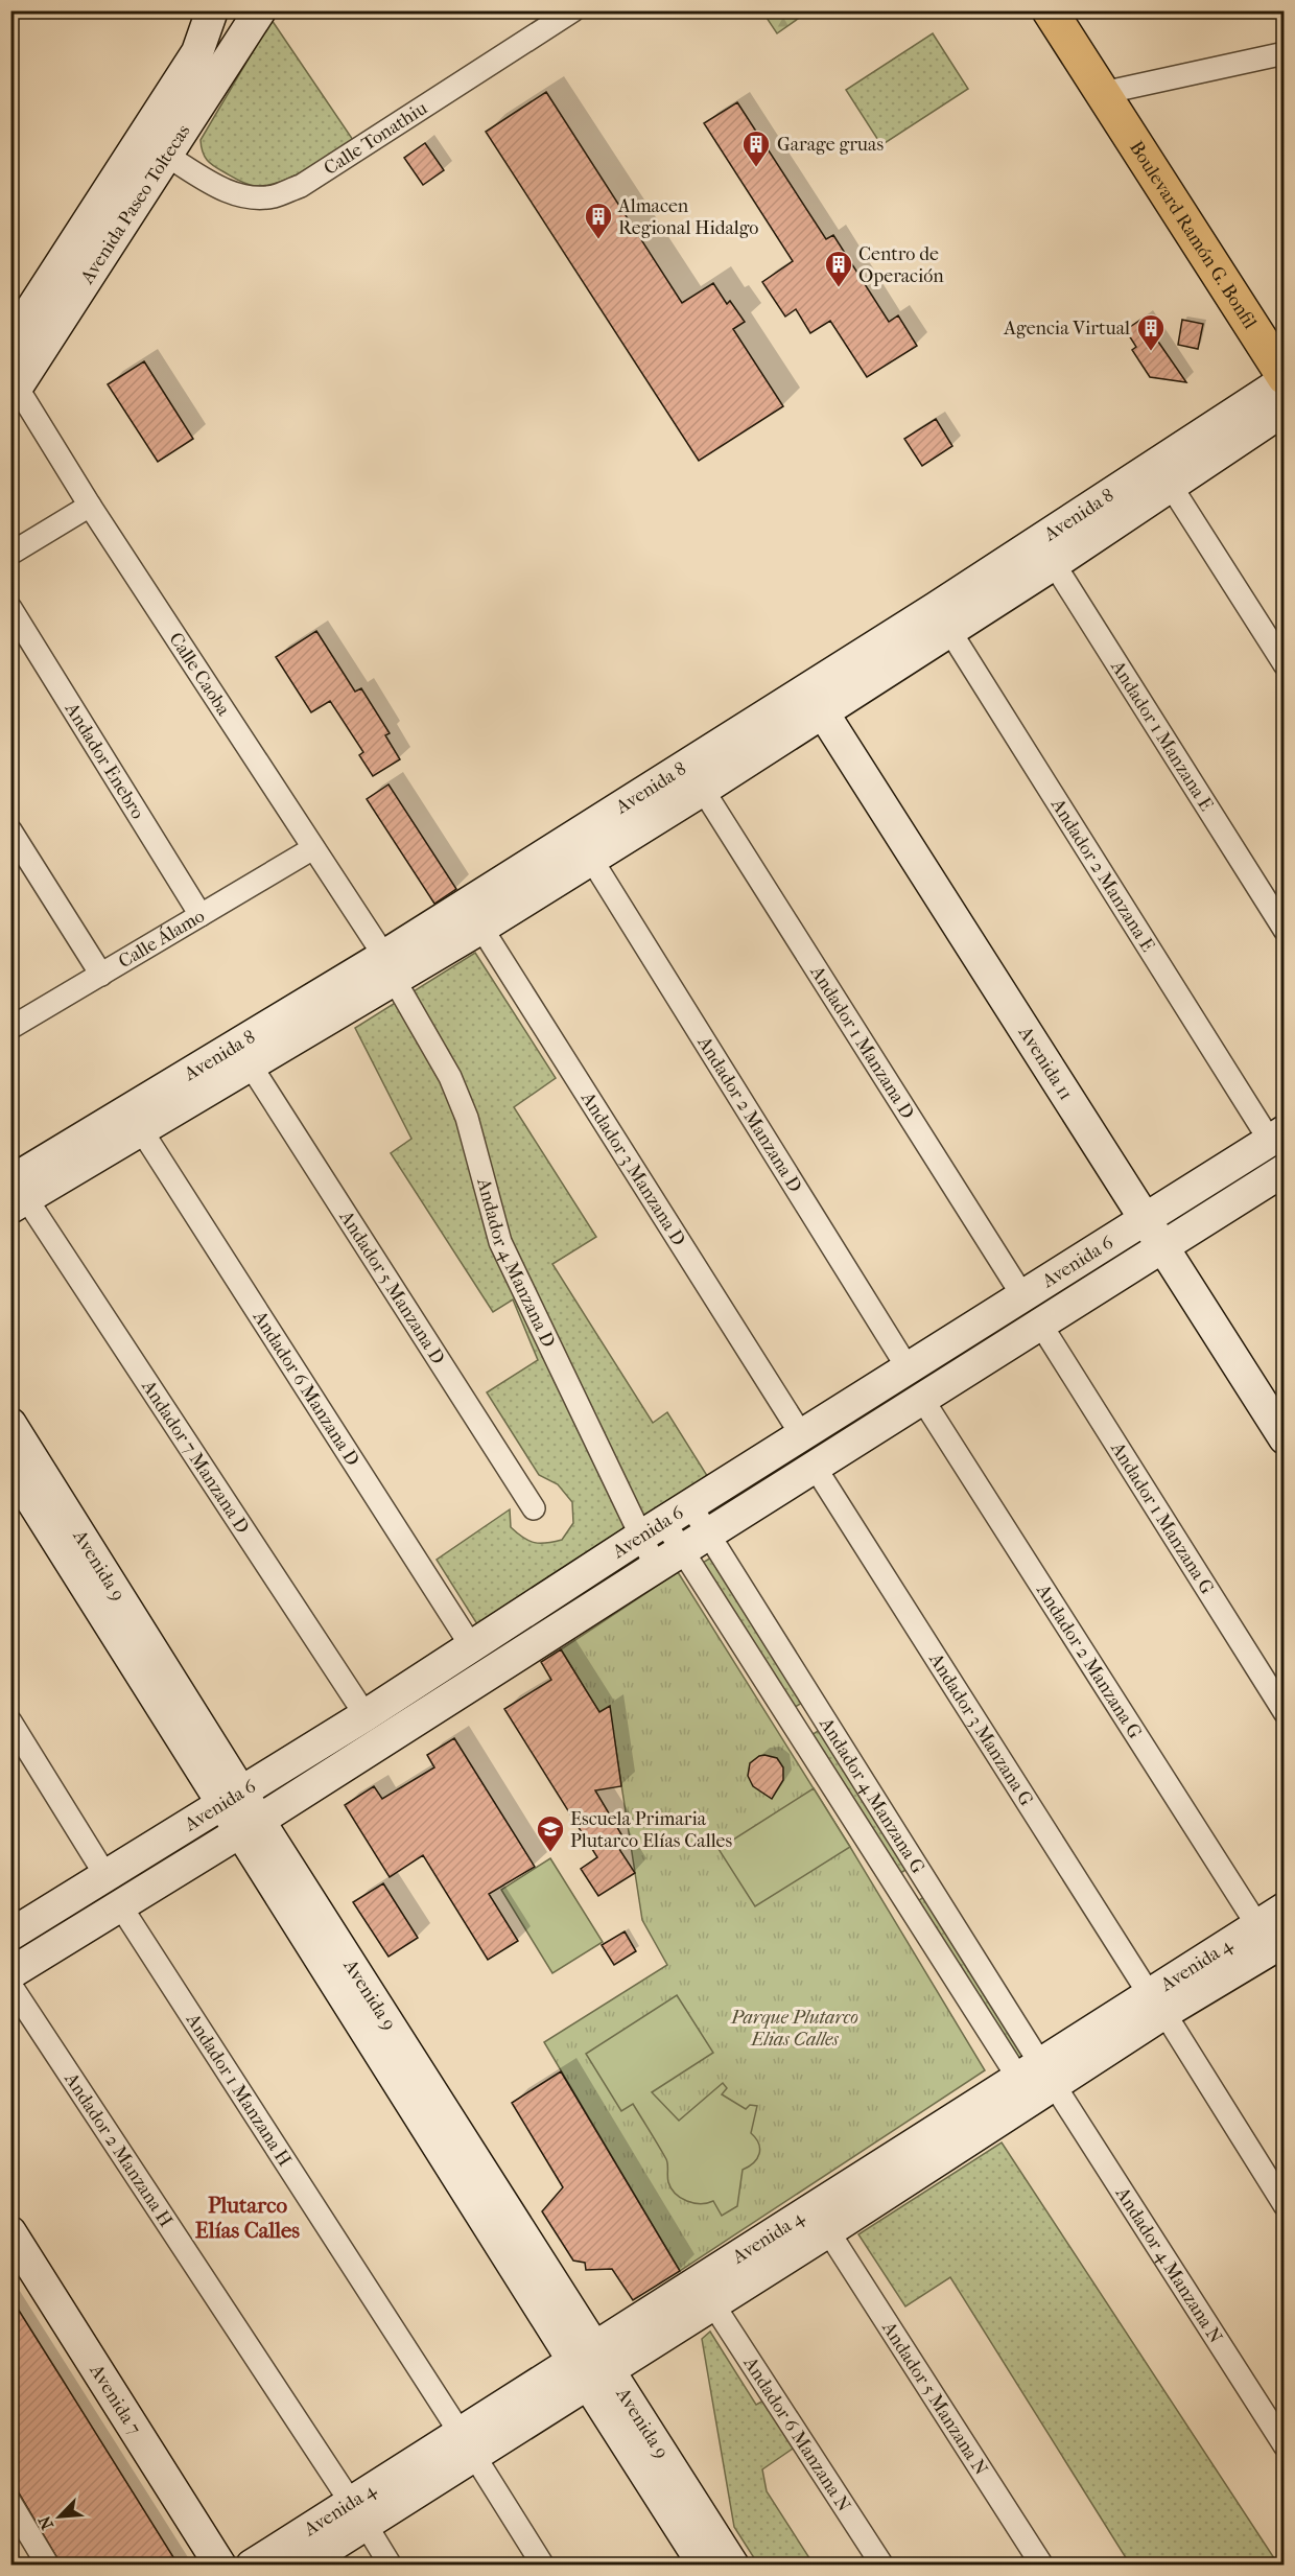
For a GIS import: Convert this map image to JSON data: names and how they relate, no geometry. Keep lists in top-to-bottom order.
{
  "streets": {
    "main road": ["Boulevard Ramón G. Bonfil"],
    "street": [
      "Calle Tonathiu",
      "Avenida Paseo Toltecas",
      "Avenida 8",
      "Calle Caoba",
      "Andador 1 Manzana E",
      "Andador Enebro",
      "Andador 2 Manzana E",
      "Calle Álamo",
      "Andador 1 Manzana D",
      "Avenida 11",
      "Andador 2 Manzana D",
      "Andador 3 Manzana D",
      "Avenida 6",
      "Andador 4 Manzana D",
      "Andador 5 Manzana D",
      "Andador 6 Manzana D",
      "Andador 7 Manzana D",
      "Andador 1 Manzana G",
      "Avenida 9",
      "Andador 2 Manzana G",
      "Andador 3 Manzana G",
      "Andador 4 Manzana G",
      "Avenida 4",
      "Andador 1 Manzana H",
      "Andador 2 Manzana H",
      "Andador 4 Manzana N",
      "Avenida 7",
      "Andador 5 Manzana N",
      "Andador 6 Manzana N"
    ]
  },
  "crossings": [
    ["Calle Tonathiu", "Avenida Paseo Toltecas"],
    ["Avenida Paseo Toltecas", "Calle Caoba"],
    ["Boulevard Ramón G. Bonfil", "Avenida 8"],
    ["Avenida 8", "Calle Caoba"],
    ["Avenida 8", "Andador 1 Manzana E"],
    ["Avenida 8", "Andador 2 Manzana E"],
    ["Avenida 8", "Andador 1 Manzana D"],
    ["Avenida 8", "Avenida 11"],
    ["Avenida 8", "Andador 2 Manzana D"],
    ["Avenida 8", "Andador 3 Manzana D"],
    ["Avenida 8", "Andador 4 Manzana D"],
    ["Avenida 8", "Andador 5 Manzana D"],
    ["Avenida 8", "Andador 6 Manzana D"],
    ["Avenida 8", "Andador 7 Manzana D"],
    ["Calle Caoba", "Calle Álamo"],
    ["Calle Caoba", "Andador 4 Manzana D"],
    ["Andador Enebro", "Calle Álamo"],
    ["Andador 2 Manzana E", "Avenida 6"],
    ["Andador 1 Manzana D", "Avenida 6"],
    ["Avenida 11", "Avenida 6"],
    ["Andador 2 Manzana D", "Avenida 6"],
    ["Andador 3 Manzana D", "Avenida 6"],
    ["Avenida 6", "Andador 4 Manzana D"],
    ["Avenida 6", "Andador 6 Manzana D"],
    ["Avenida 6", "Andador 7 Manzana D"],
    ["Avenida 6", "Andador 1 Manzana G"],
    ["Avenida 6", "Avenida 9"],
    ["Avenida 6", "Andador 2 Manzana G"],
    ["Avenida 6", "Andador 3 Manzana G"],
    ["Avenida 6", "Andador 4 Manzana G"],
    ["Avenida 6", "Andador 1 Manzana H"],
    ["Andador 4 Manzana D", "Andador 4 Manzana G"],
    ["Avenida 9", "Avenida 4"],
    ["Andador 2 Manzana G", "Avenida 4"],
    ["Andador 3 Manzana G", "Avenida 4"],
    ["Andador 4 Manzana G", "Avenida 4"],
    ["Andador 4 Manzana G", "Andador 4 Manzana N"],
    ["Avenida 4", "Andador 1 Manzana H"],
    ["Avenida 4", "Andador 2 Manzana H"],
    ["Avenida 4", "Andador 4 Manzana N"],
    ["Avenida 4", "Andador 5 Manzana N"],
    ["Avenida 4", "Andador 6 Manzana N"]
  ],
  "districts": ["Plutarco Elías Calles"],
  "parks": ["Parque Plutarco Elias Calles"],
  "places": {
    "building": [
      "Garage gruas",
      "Almacen Regional Hidalgo",
      "Centro de Operación",
      "Agencia Virtual"
    ],
    "school or university": ["Escuela Primaria Plutarco Elías Calles"]
  },
  "north": "bottom left"
}
